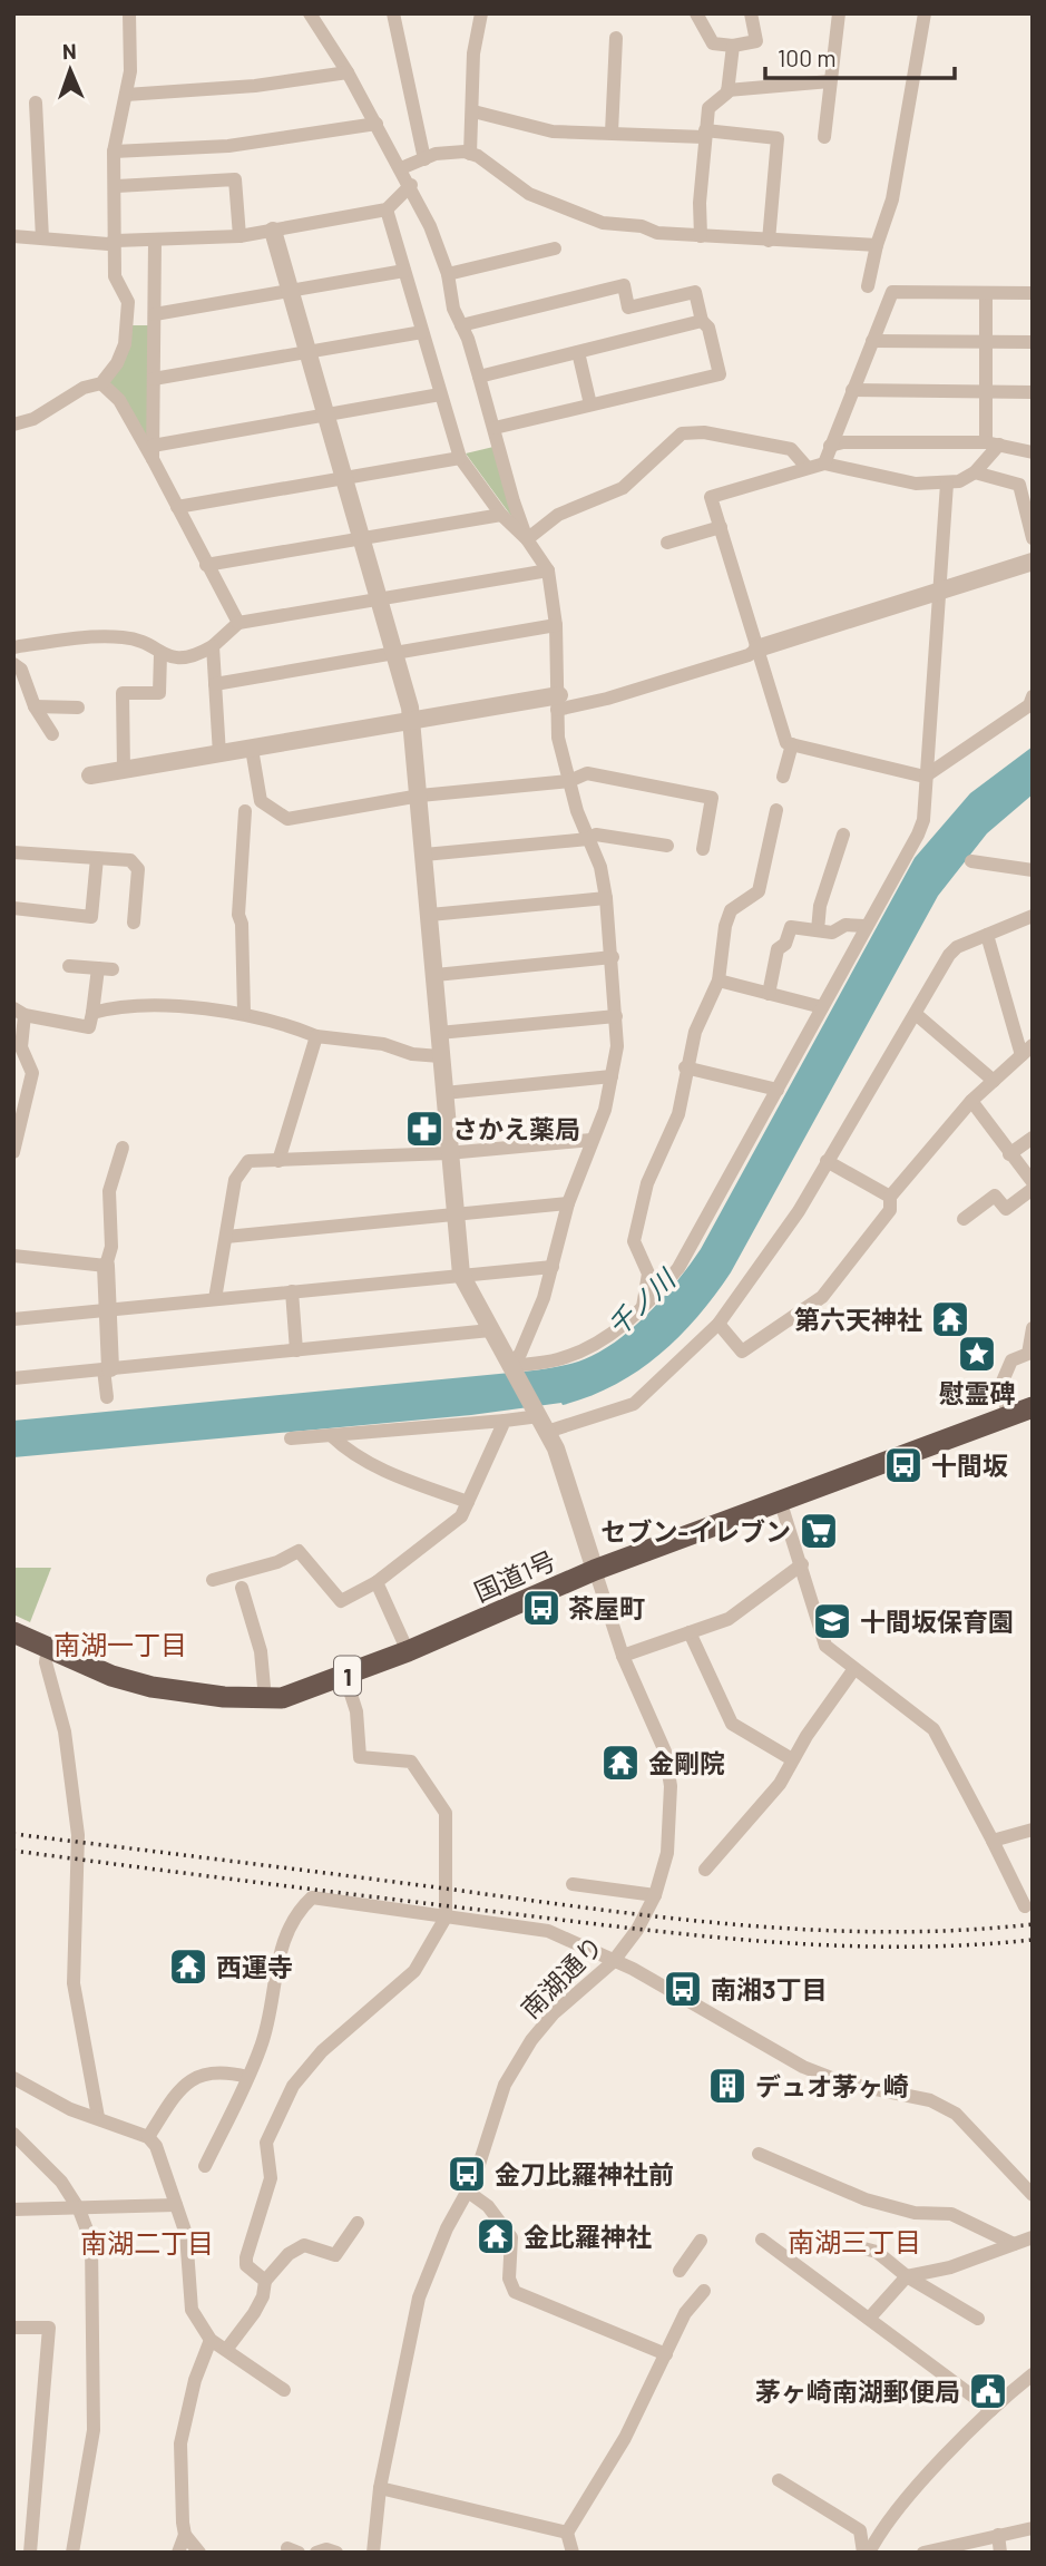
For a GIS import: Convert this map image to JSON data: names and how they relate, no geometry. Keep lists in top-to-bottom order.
{
  "streets": {
    "highway": ["国道1号", "1"],
    "street": ["南湖通り"]
  },
  "crossings": [
    ["国道1号", "南湖通り"]
  ],
  "districts": ["南湖一丁目", "南湖三丁目", "南湖二丁目"],
  "water": ["千ノ川"],
  "places": {
    "pharmacy": ["さかえ薬局"],
    "temple": [
      "第六天神社",
      "金剛院",
      "西運寺",
      "金比羅神社"
    ],
    "place": ["慰霊碑"],
    "bus stop": [
      "十間坂",
      "茶屋町",
      "南湘3丁目",
      "金刀比羅神社前"
    ],
    "supermarket": ["セブン-イレブン"],
    "school or university": ["十間坂保育園"],
    "building": ["デュオ茅ヶ崎"],
    "public building": ["茅ヶ崎南湖郵便局"]
  },
  "scale_bar": "100 m",
  "north": "top"
}
